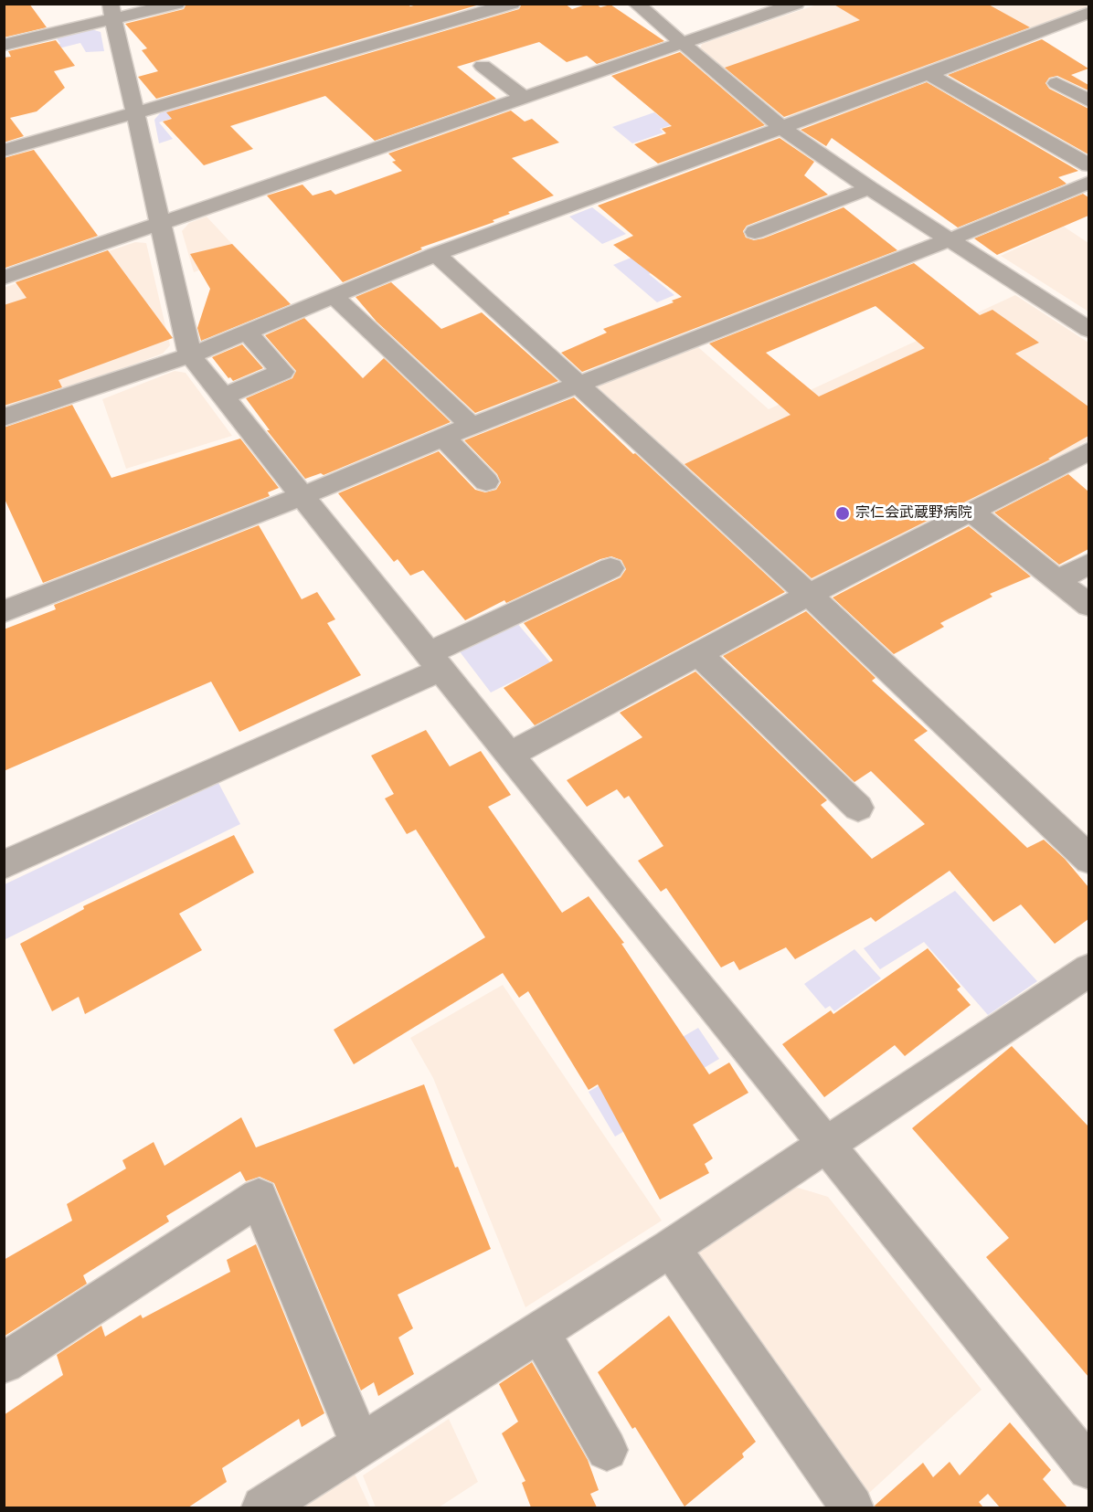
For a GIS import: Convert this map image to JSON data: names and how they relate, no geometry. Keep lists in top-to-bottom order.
{
  "places": ["宗仁会武蔵野病院"]
}
